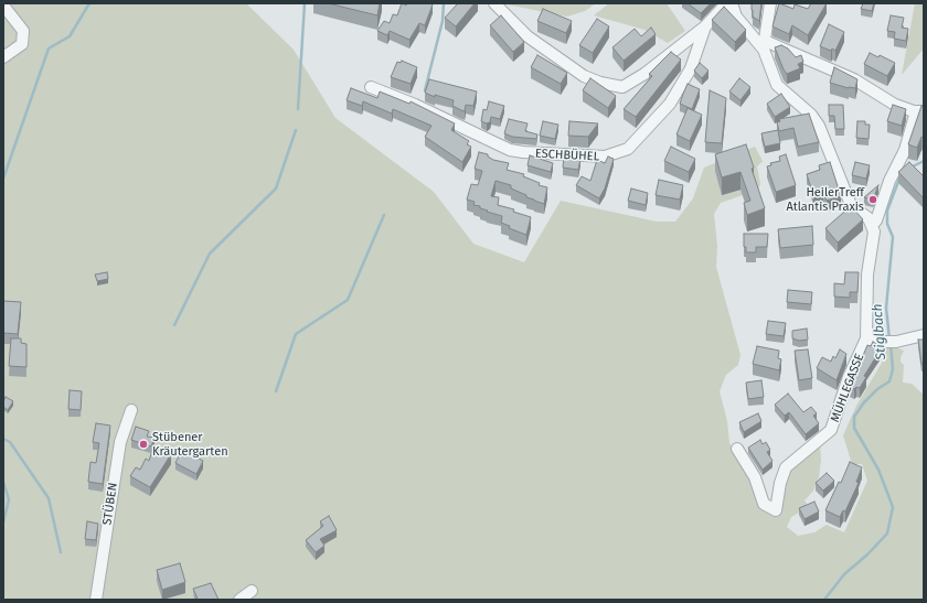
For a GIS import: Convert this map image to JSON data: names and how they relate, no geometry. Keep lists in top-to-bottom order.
{
  "streets": {
    "street": ["ESCHBÜHEL", "MÜHLEGASSE", "STÜBEN"]
  },
  "water": ["Stiglbach"],
  "places": ["HeilerTreff Atlantis Praxis", "Stübener Kräutergarten"]
}
